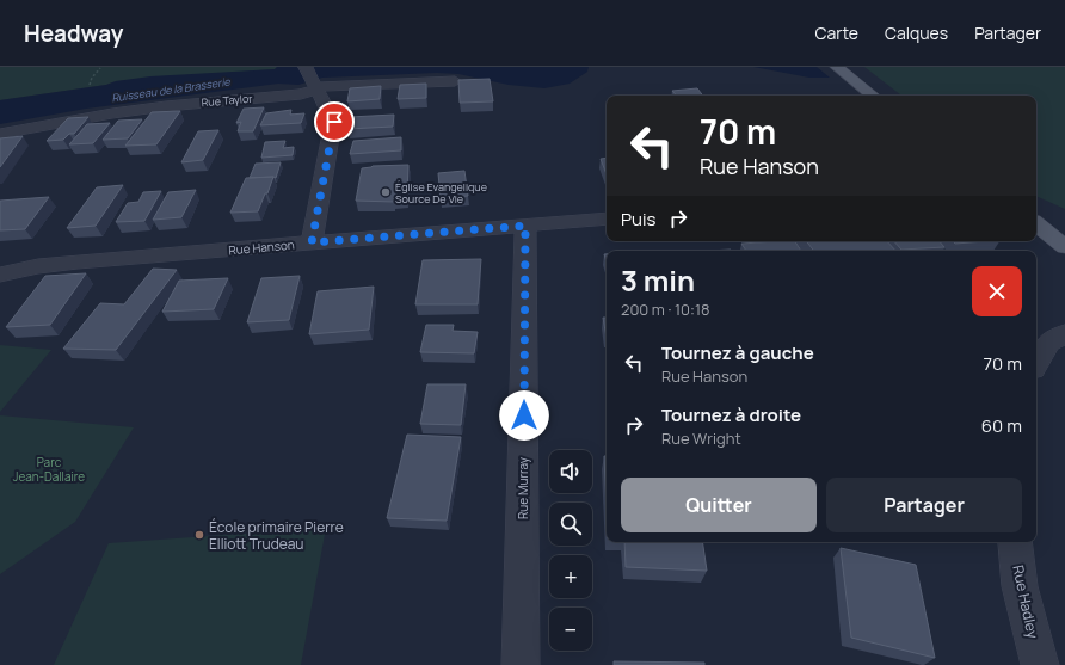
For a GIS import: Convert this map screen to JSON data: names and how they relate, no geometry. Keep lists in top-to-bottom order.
{
  "streets": {
    "street": [
      "Rue Taylor",
      "Rue Hanson",
      "Rue Murray",
      "Rue Hadley"
    ]
  },
  "crossings": [
    ["Rue Hanson", "Rue Murray"]
  ],
  "water": ["Ruisseau de la Brasserie"],
  "parks": ["Parc Jean-Dallaire"],
  "places": ["Église Evangelique Source De Vie", "École primaire Pierre Elliott Trudeau"],
  "page": {
    "header": "Headway",
    "nav": ["Carte", "Calques", "Partager"],
    "turn": ["70 m", "Rue Hanson"],
    "then": "Puis",
    "heading": ["3 min", "200 m · 10:18"],
    "list": [
      {
        "name": "Tournez à gauche",
        "note": "Rue Hanson",
        "value": "70 m"
      },
      {
        "name": "Tournez à droite",
        "note": "Rue Wright",
        "value": "60 m"
      }
    ],
    "map_buttons": ["+", "−"],
    "buttons": ["Quitter", "Partager"]
  }
}
